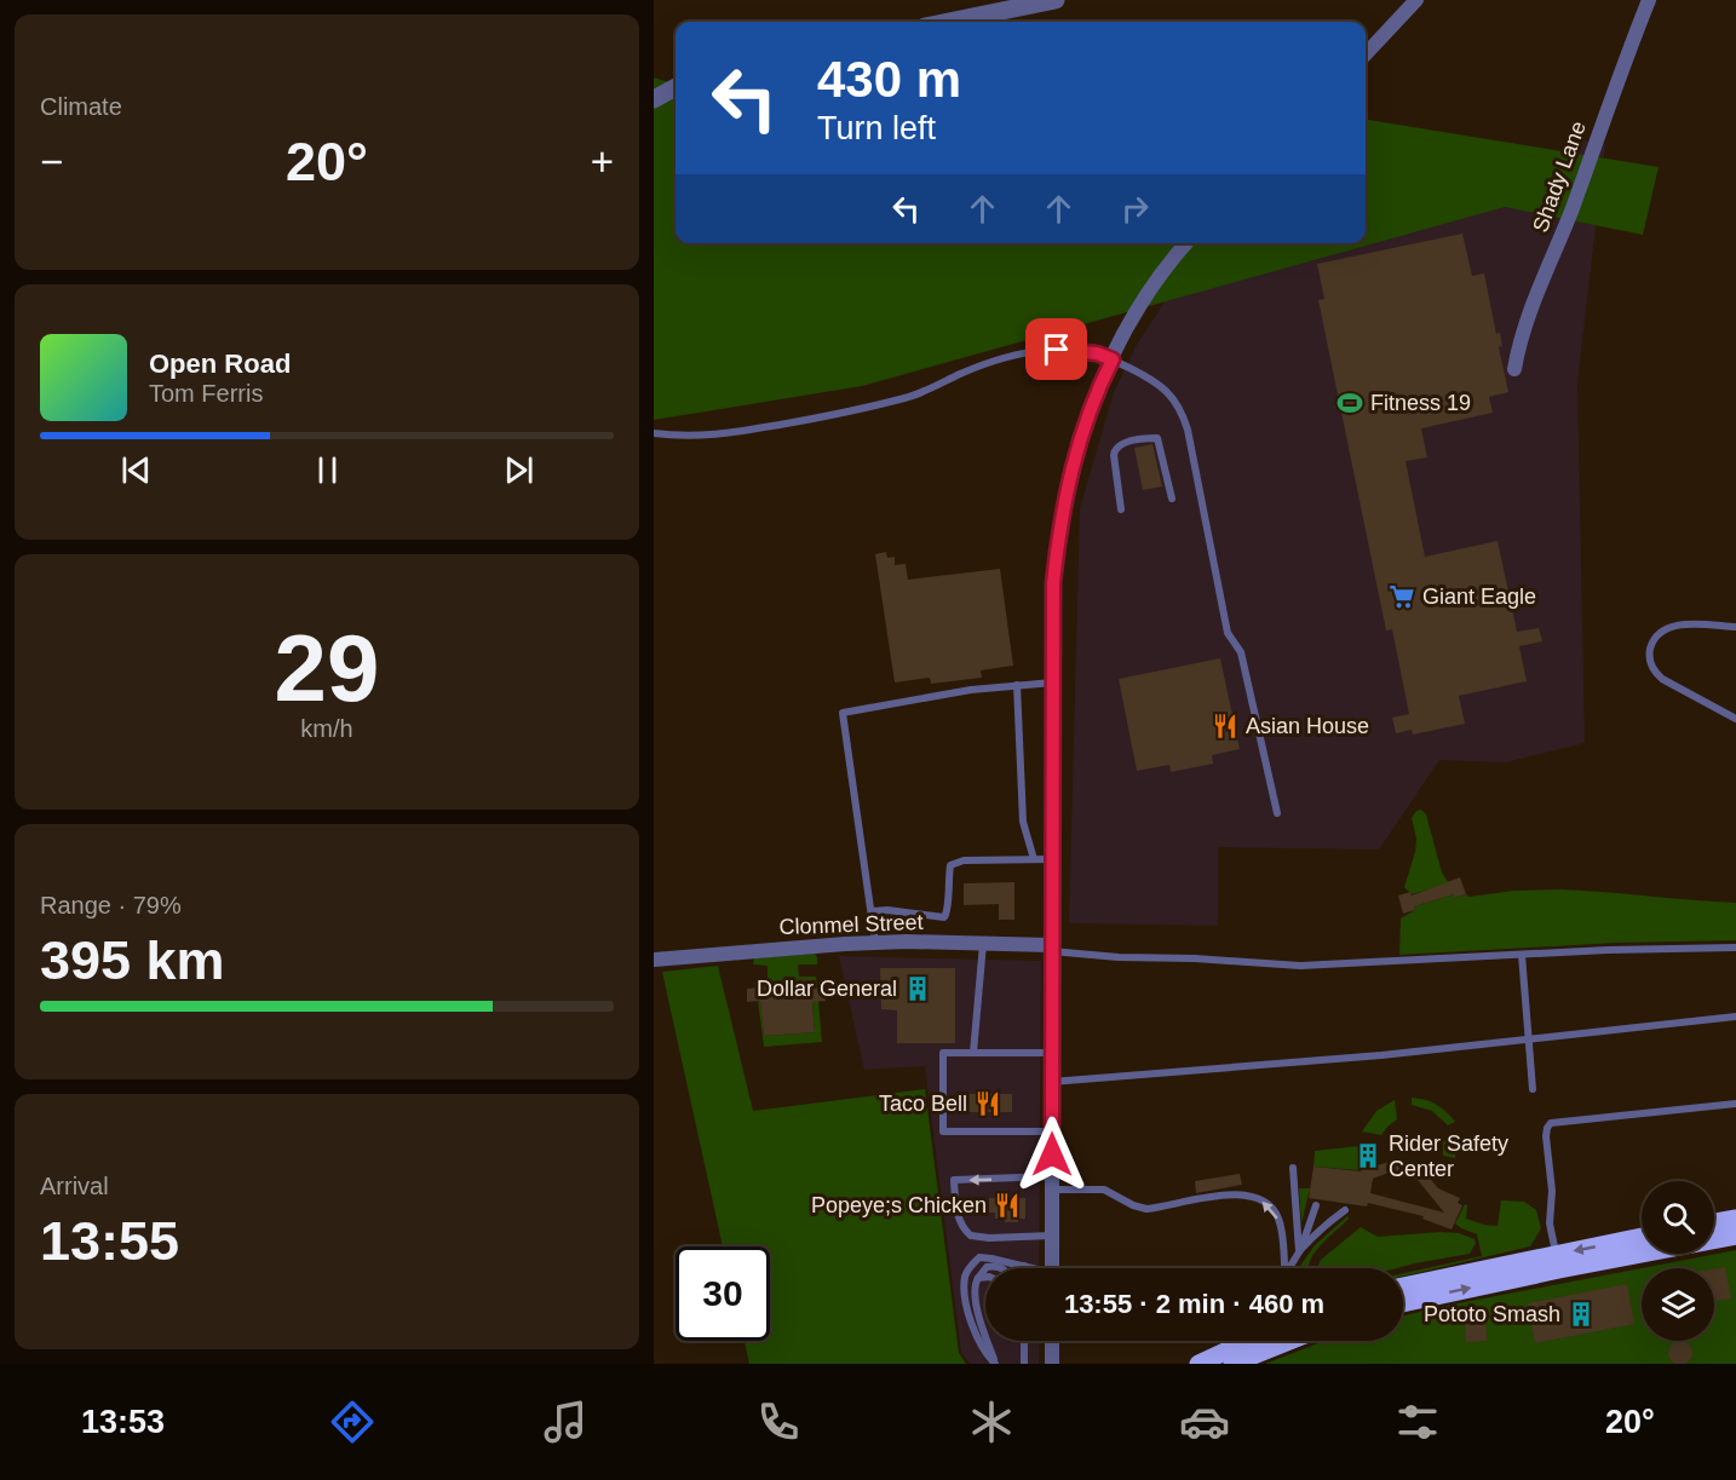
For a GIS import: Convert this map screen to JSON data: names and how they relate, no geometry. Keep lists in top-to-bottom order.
{
  "streets": {
    "street": ["Shady Lane", "Clonmel Street"]
  },
  "places": {
    "sports": ["Fitness 19"],
    "supermarket": ["Giant Eagle"],
    "restaurant": ["Asian House", "Taco Bell", "Popeye;s Chicken"],
    "building": ["Dollar General", "Rider Safety Center", "Pototo Smash"]
  },
  "page": {
    "tile": [
      "Climate",
      ["29", "km/h"],
      ["Range · 79%", "395 km"],
      ["Arrival", "13:55"]
    ],
    "turn": ["430 m", "Turn left"],
    "heat": ["−", "20°", "+"],
    "song": ["Open Road", "Tom Ferris"],
    "limit": "30",
    "trip": "13:55 · 2 min · 460 m",
    "tabs": ["13:53", "20°"]
  }
}
